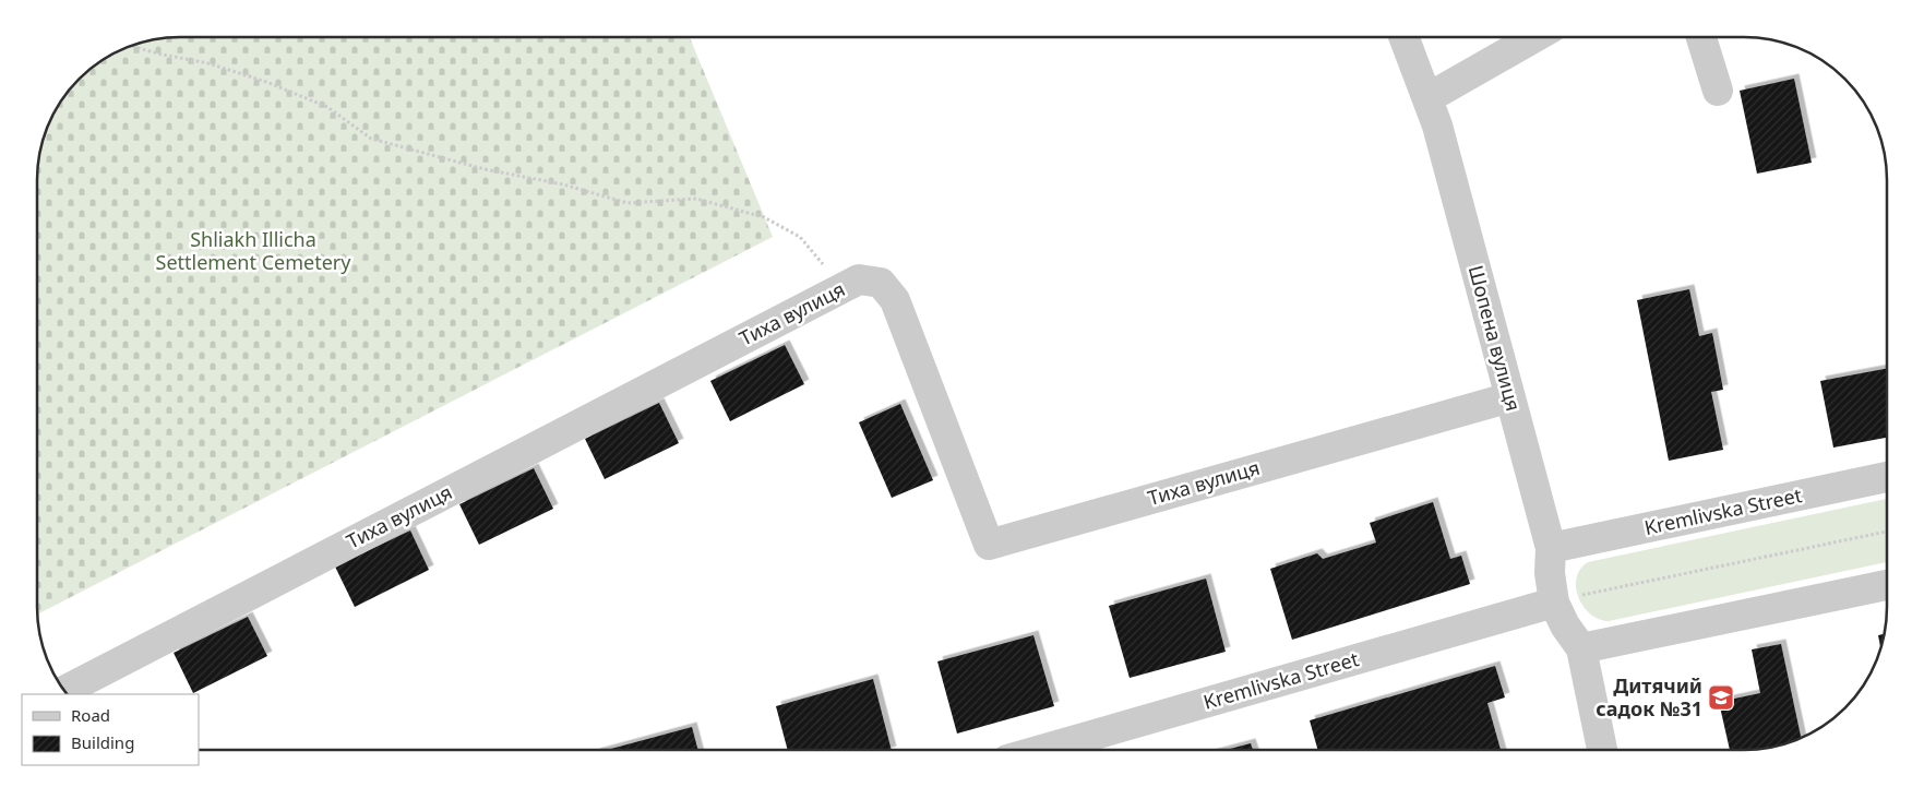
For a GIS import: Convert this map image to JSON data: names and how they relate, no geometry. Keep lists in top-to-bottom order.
{
  "streets": {
    "street": ["Тиха вулиця", "Шопена вулиця", "Kremlivska Street"]
  },
  "crossings": [
    ["Тиха вулиця", "Шопена вулиця"],
    ["Шопена вулиця", "Kremlivska Street"]
  ],
  "parks": ["Shliakh Illicha Settlement Cemetery"],
  "places": {
    "school or university": ["Дитячий садок №31"]
  },
  "legend": ["Road", "Building"]
}
